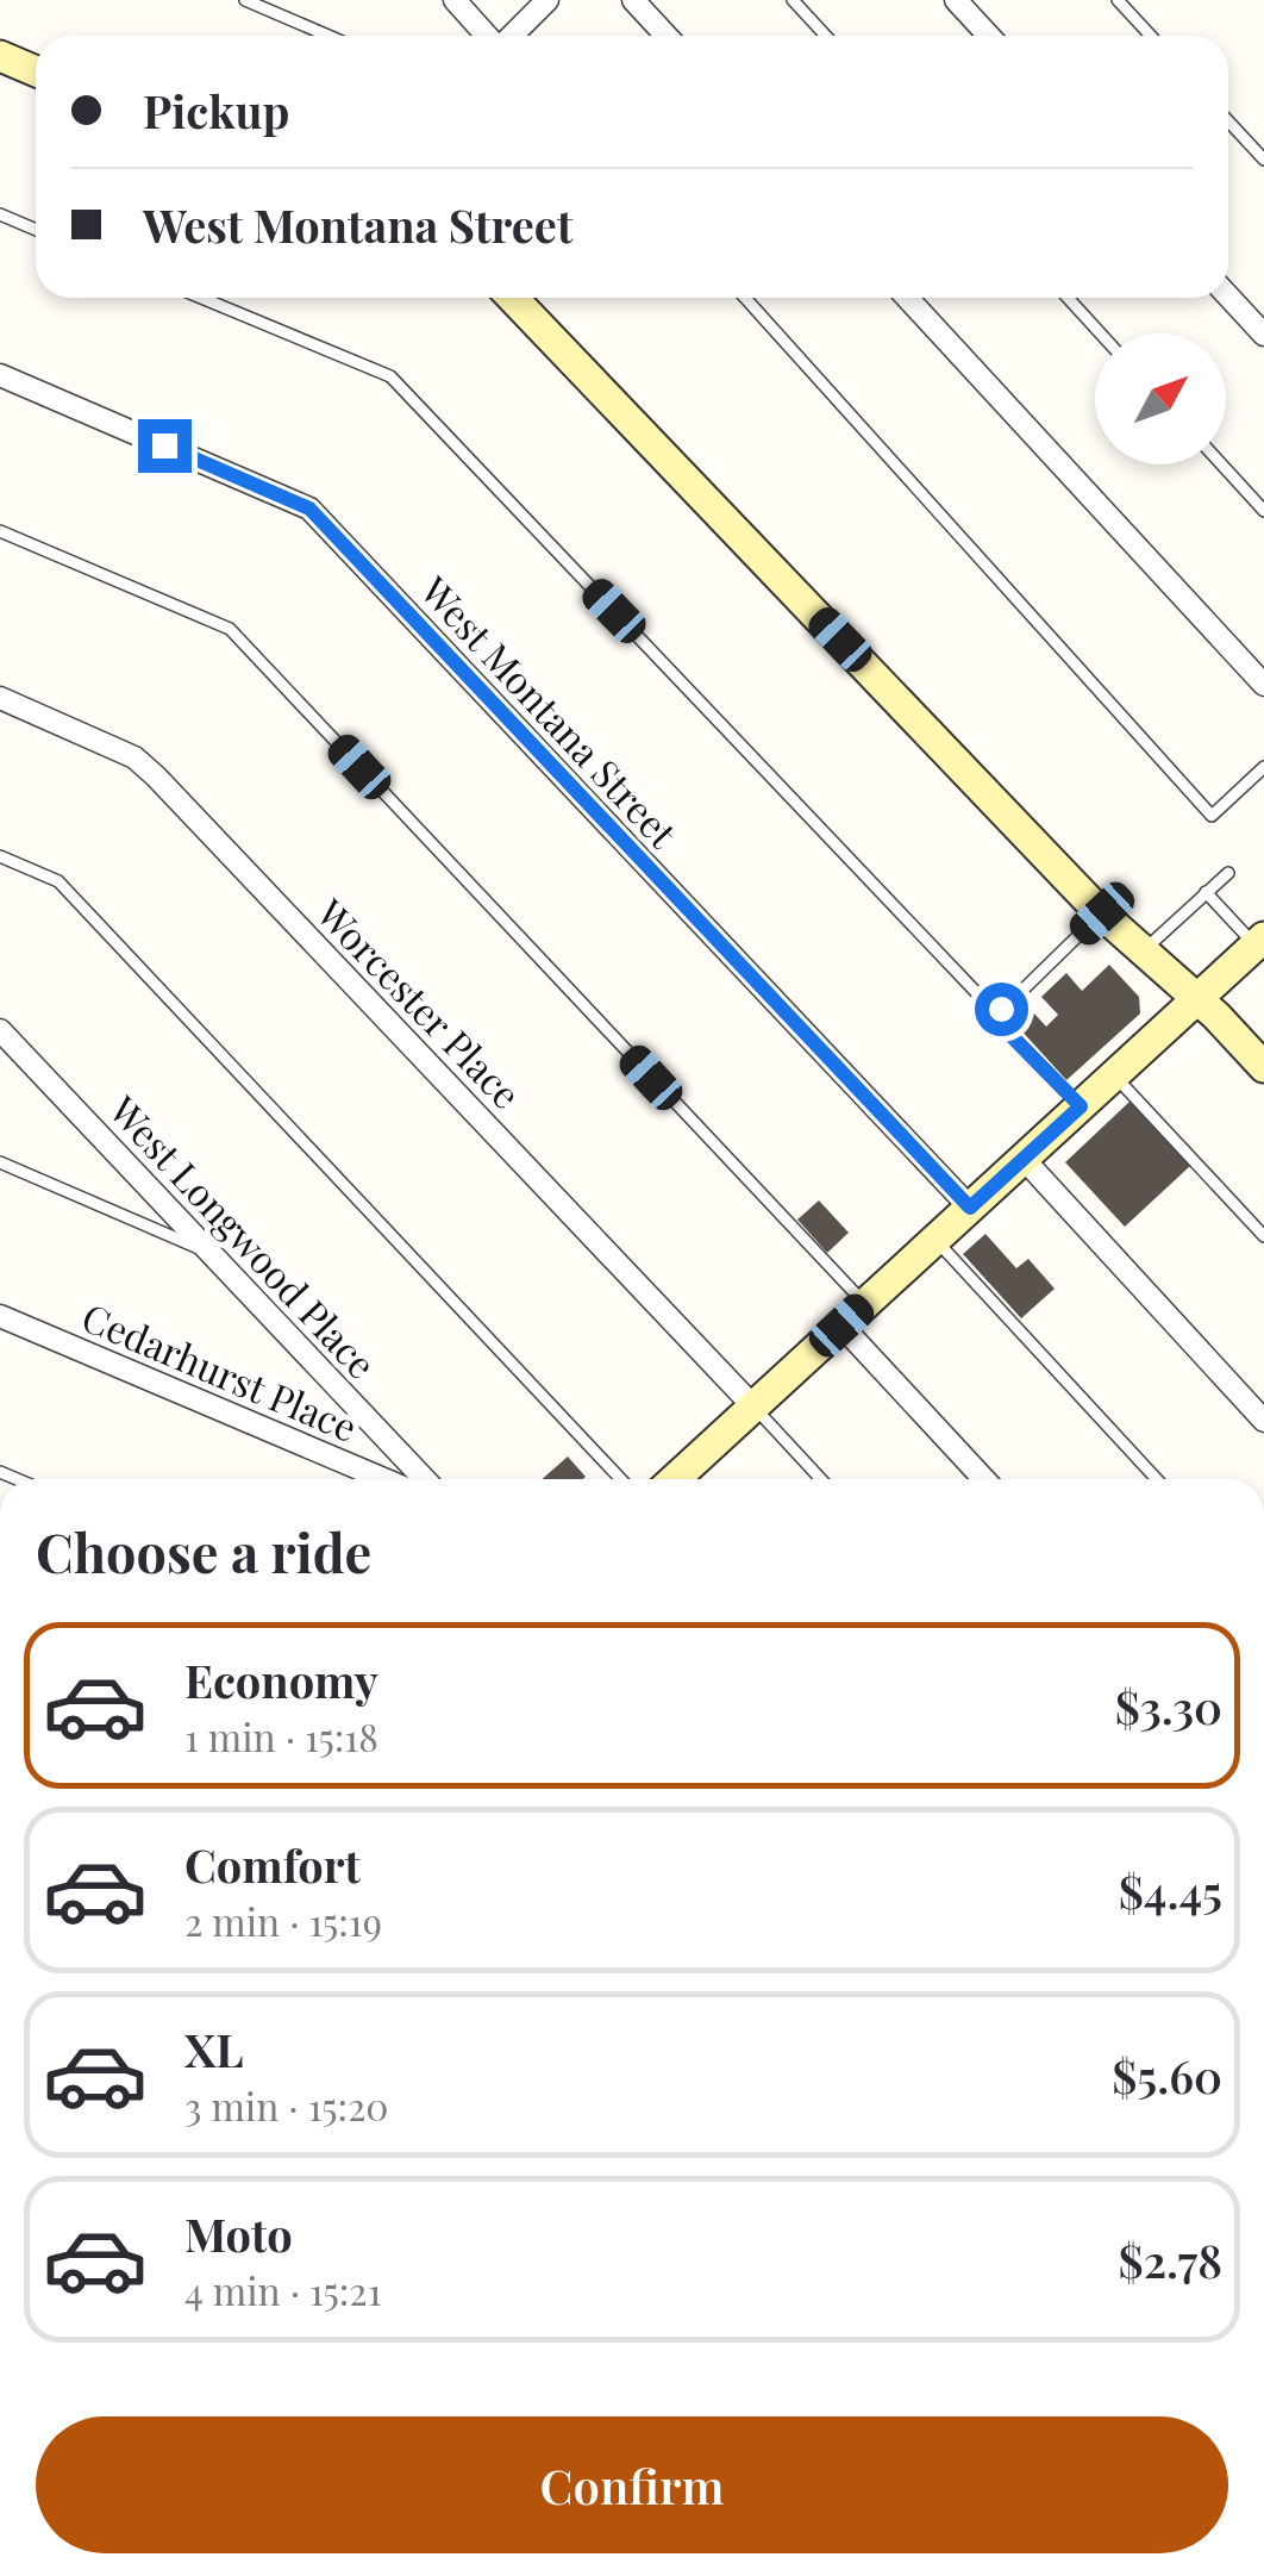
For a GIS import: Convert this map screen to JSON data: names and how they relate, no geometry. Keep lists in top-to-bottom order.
{
  "streets": {
    "street": [
      "West Montana Street",
      "Worcester Place",
      "West Longwood Place",
      "Cedarhurst Place"
    ]
  },
  "north": "top right",
  "page": {
    "banner": ["Pickup", "West Montana Street"],
    "heading": "Choose a ride",
    "list": [
      {
        "name": "Economy",
        "note": "1 min · 15:18",
        "value": "$3.30"
      },
      {
        "name": "Comfort",
        "note": "2 min · 15:19",
        "value": "$4.45"
      },
      {
        "name": "XL",
        "note": "3 min · 15:20",
        "value": "$5.60"
      },
      {
        "name": "Moto",
        "note": "4 min · 15:21",
        "value": "$2.78"
      }
    ],
    "buttons": "Confirm"
  }
}
